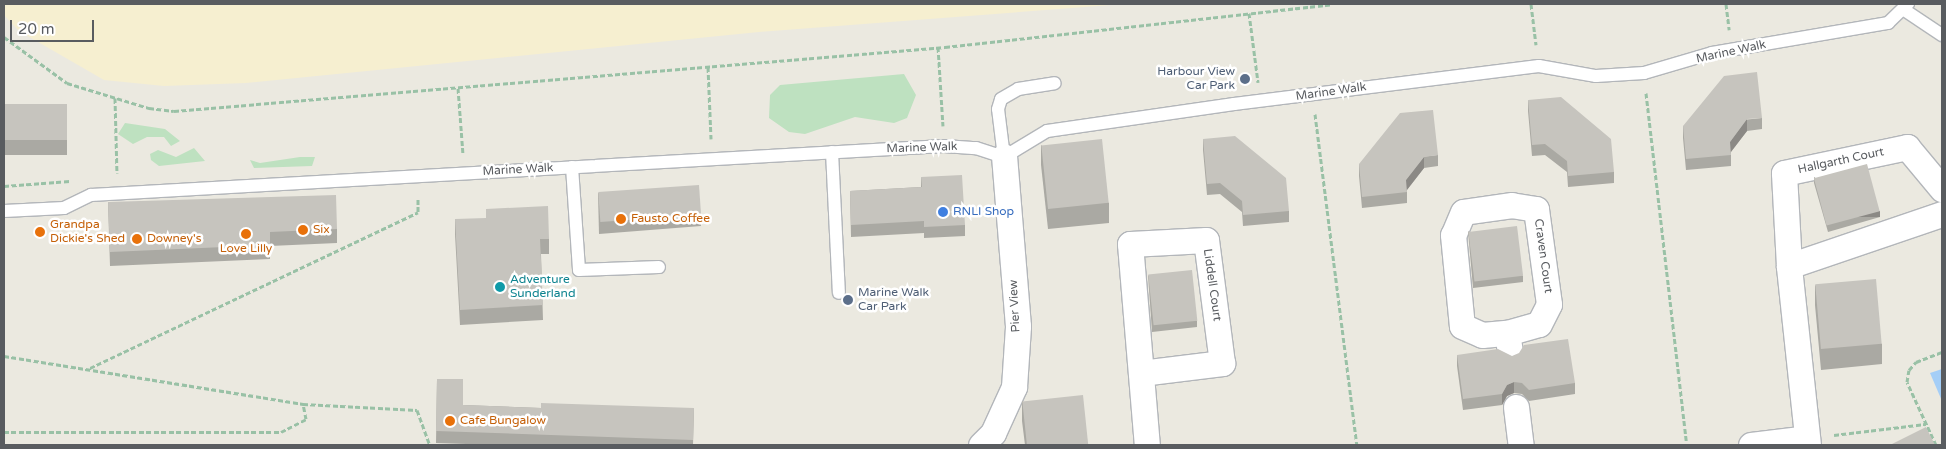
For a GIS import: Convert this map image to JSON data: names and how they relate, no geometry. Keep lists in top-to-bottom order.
{
  "streets": {
    "street": [
      "Hallgarth Court",
      "Craven Court",
      "Liddell Court",
      "Pier View"
    ],
    "lane": ["Marine Walk"]
  },
  "crossings": [
    ["Marine Walk", "Pier View"]
  ],
  "places": [
    "Harbour View Car Park",
    "RNLI Shop",
    "Fausto Coffee",
    "Six",
    "Grandpa Dickie's Shed",
    "Love Lilly",
    "Downey's",
    "Adventure Sunderland",
    "Marine Walk Car Park",
    "Cafe Bungalow"
  ],
  "scale_bar": "20 m"
}
